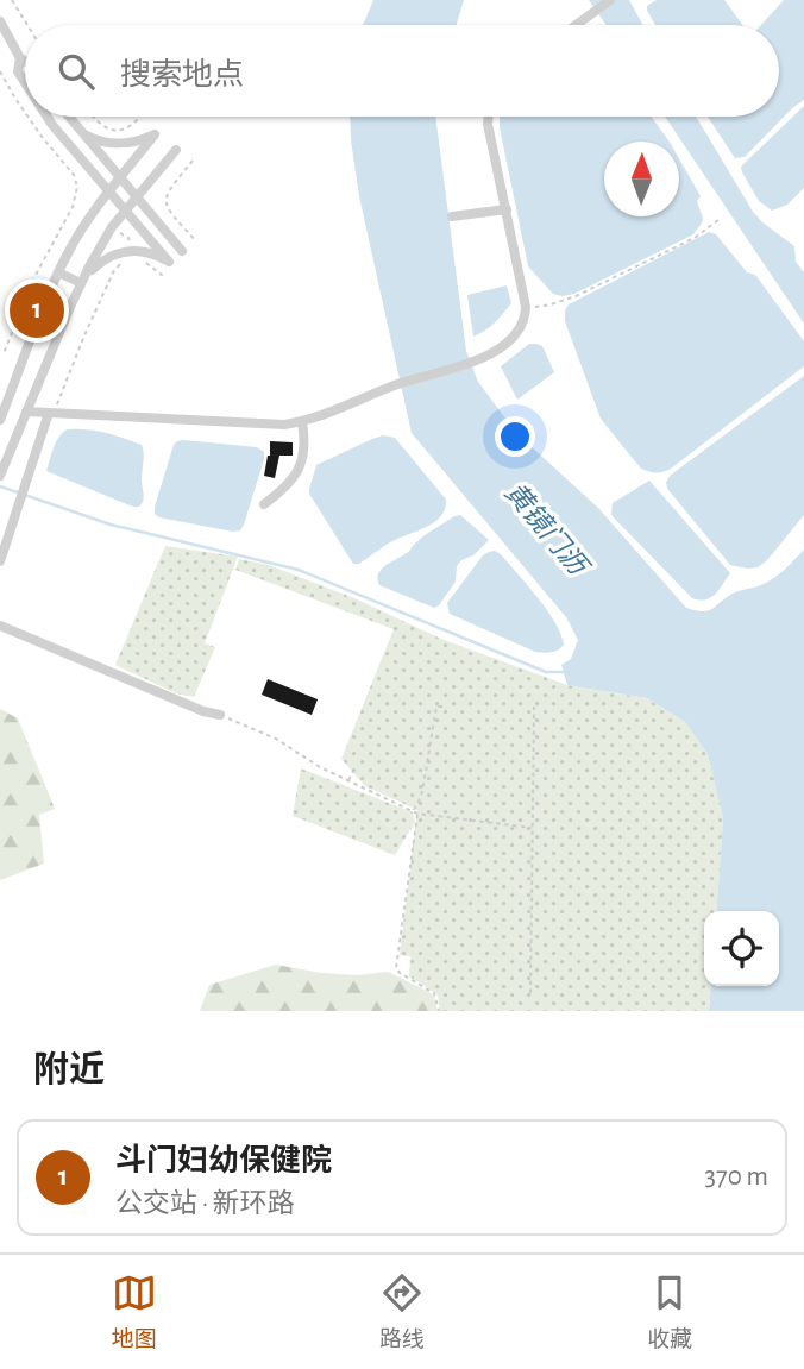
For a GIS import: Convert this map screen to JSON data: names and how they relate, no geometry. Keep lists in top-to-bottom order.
{
  "water": ["黄镜门沥"],
  "north": "top",
  "page": {
    "search": "搜索地点",
    "pins": "1",
    "heading": "附近",
    "list": [
      {
        "mark": "1",
        "name": "斗门妇幼保健院",
        "note": "公交站 · 新环路",
        "value": "370 m"
      }
    ],
    "nav": ["地图", "路线", "收藏"]
  }
}
